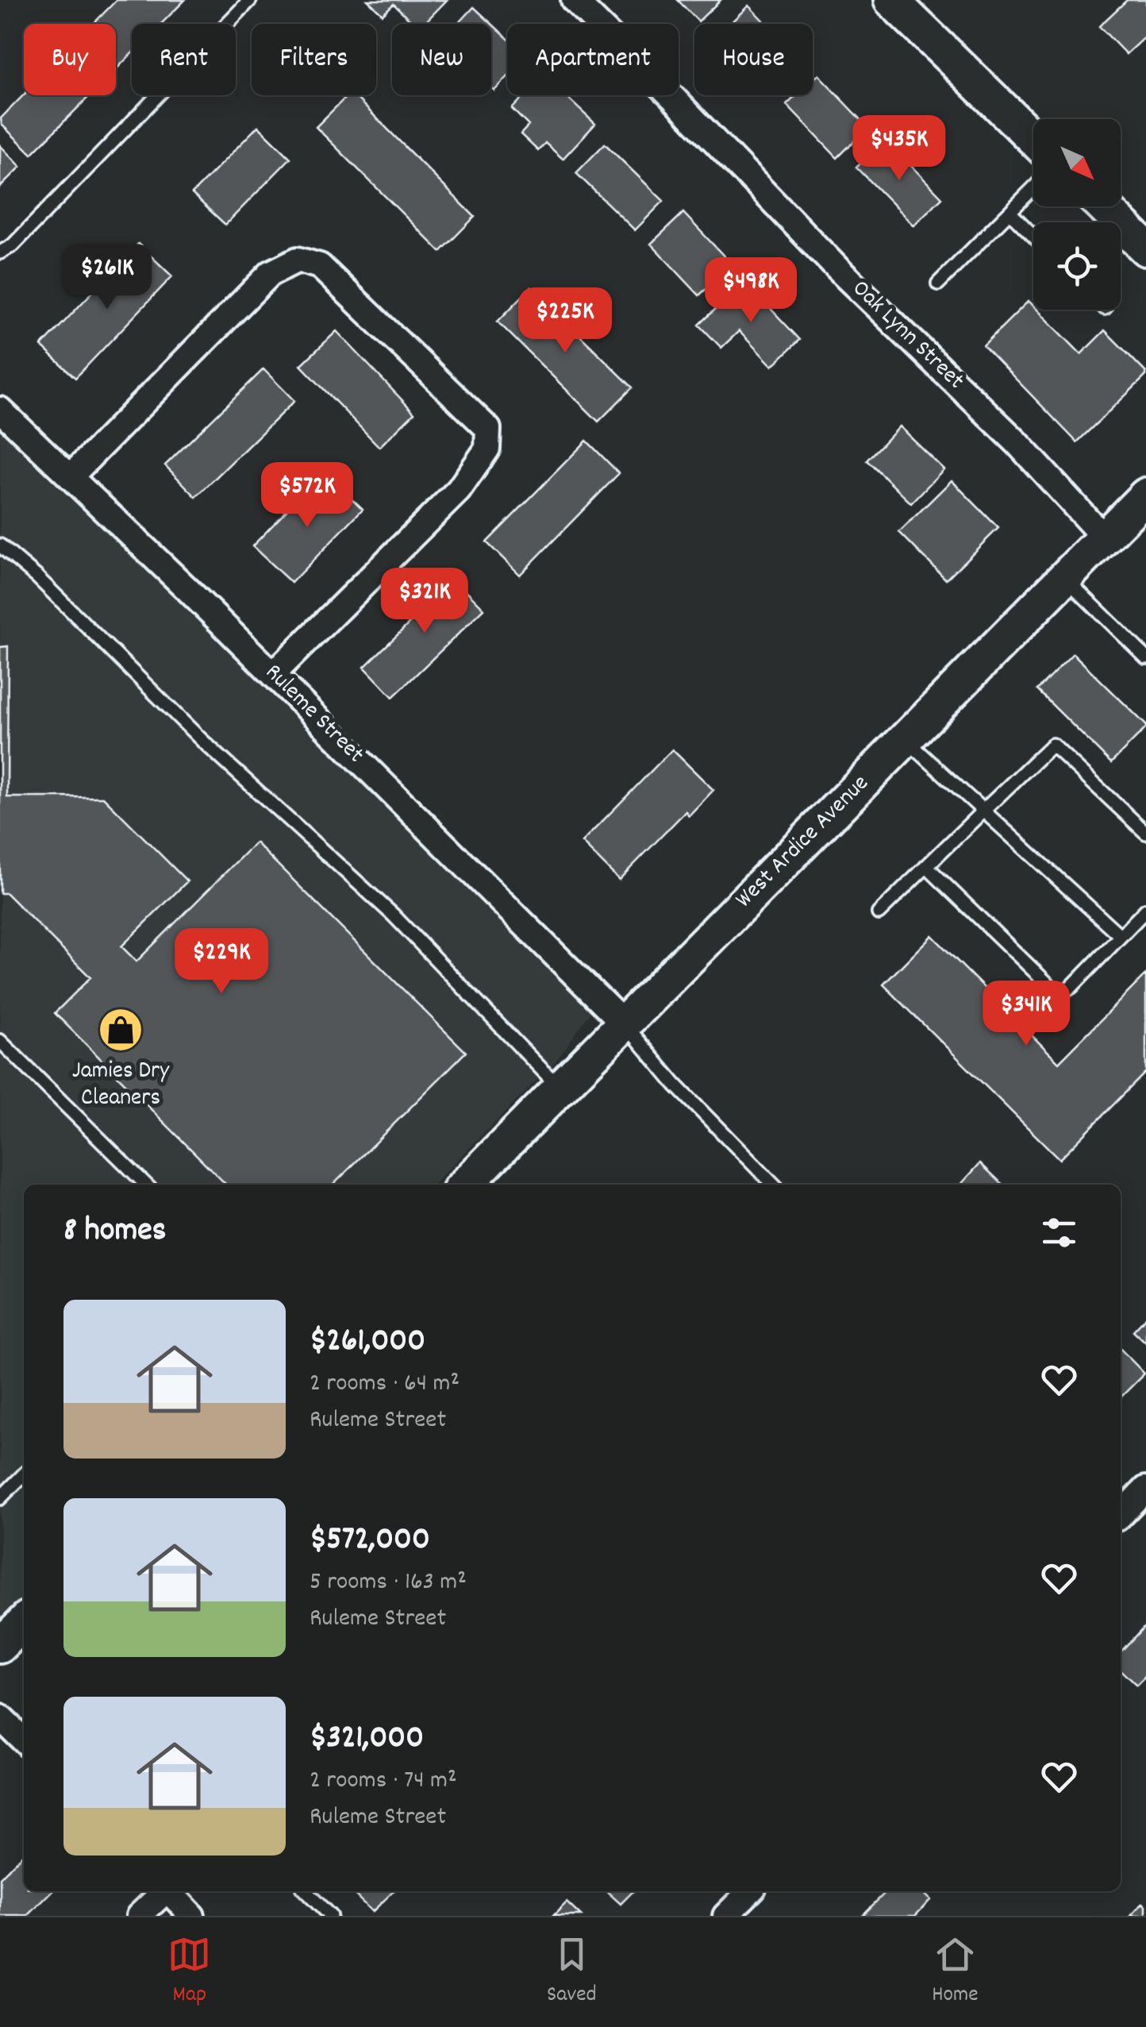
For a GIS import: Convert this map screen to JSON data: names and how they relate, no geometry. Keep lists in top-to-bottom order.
{
  "streets": {
    "street": ["Oak Lynn Street", "Ruleme Street", "West Ardice Avenue"]
  },
  "crossings": [
    ["Oak Lynn Street", "West Ardice Avenue"],
    ["Ruleme Street", "West Ardice Avenue"]
  ],
  "places": {
    "shop": ["Jamies Dry Cleaners"]
  },
  "north": "bottom right",
  "page": {
    "chip": [
      "Buy",
      "Rent",
      "Filters",
      "New",
      "Apartment",
      "House"
    ],
    "price": [
      "$435K",
      "$261K",
      "$498K",
      "$225K",
      "$572K",
      "$321K",
      "$229K",
      "$341K"
    ],
    "heading": "8 homes",
    "list": [
      {
        "name": "$261,000",
        "note": "2 rooms · 64 m² · Ruleme Street"
      },
      {
        "name": "$572,000",
        "note": "5 rooms · 163 m² · Ruleme Street"
      },
      {
        "name": "$321,000",
        "note": "2 rooms · 74 m² · Ruleme Street"
      }
    ],
    "tabs": ["Map", "Saved", "Home"]
  }
}
